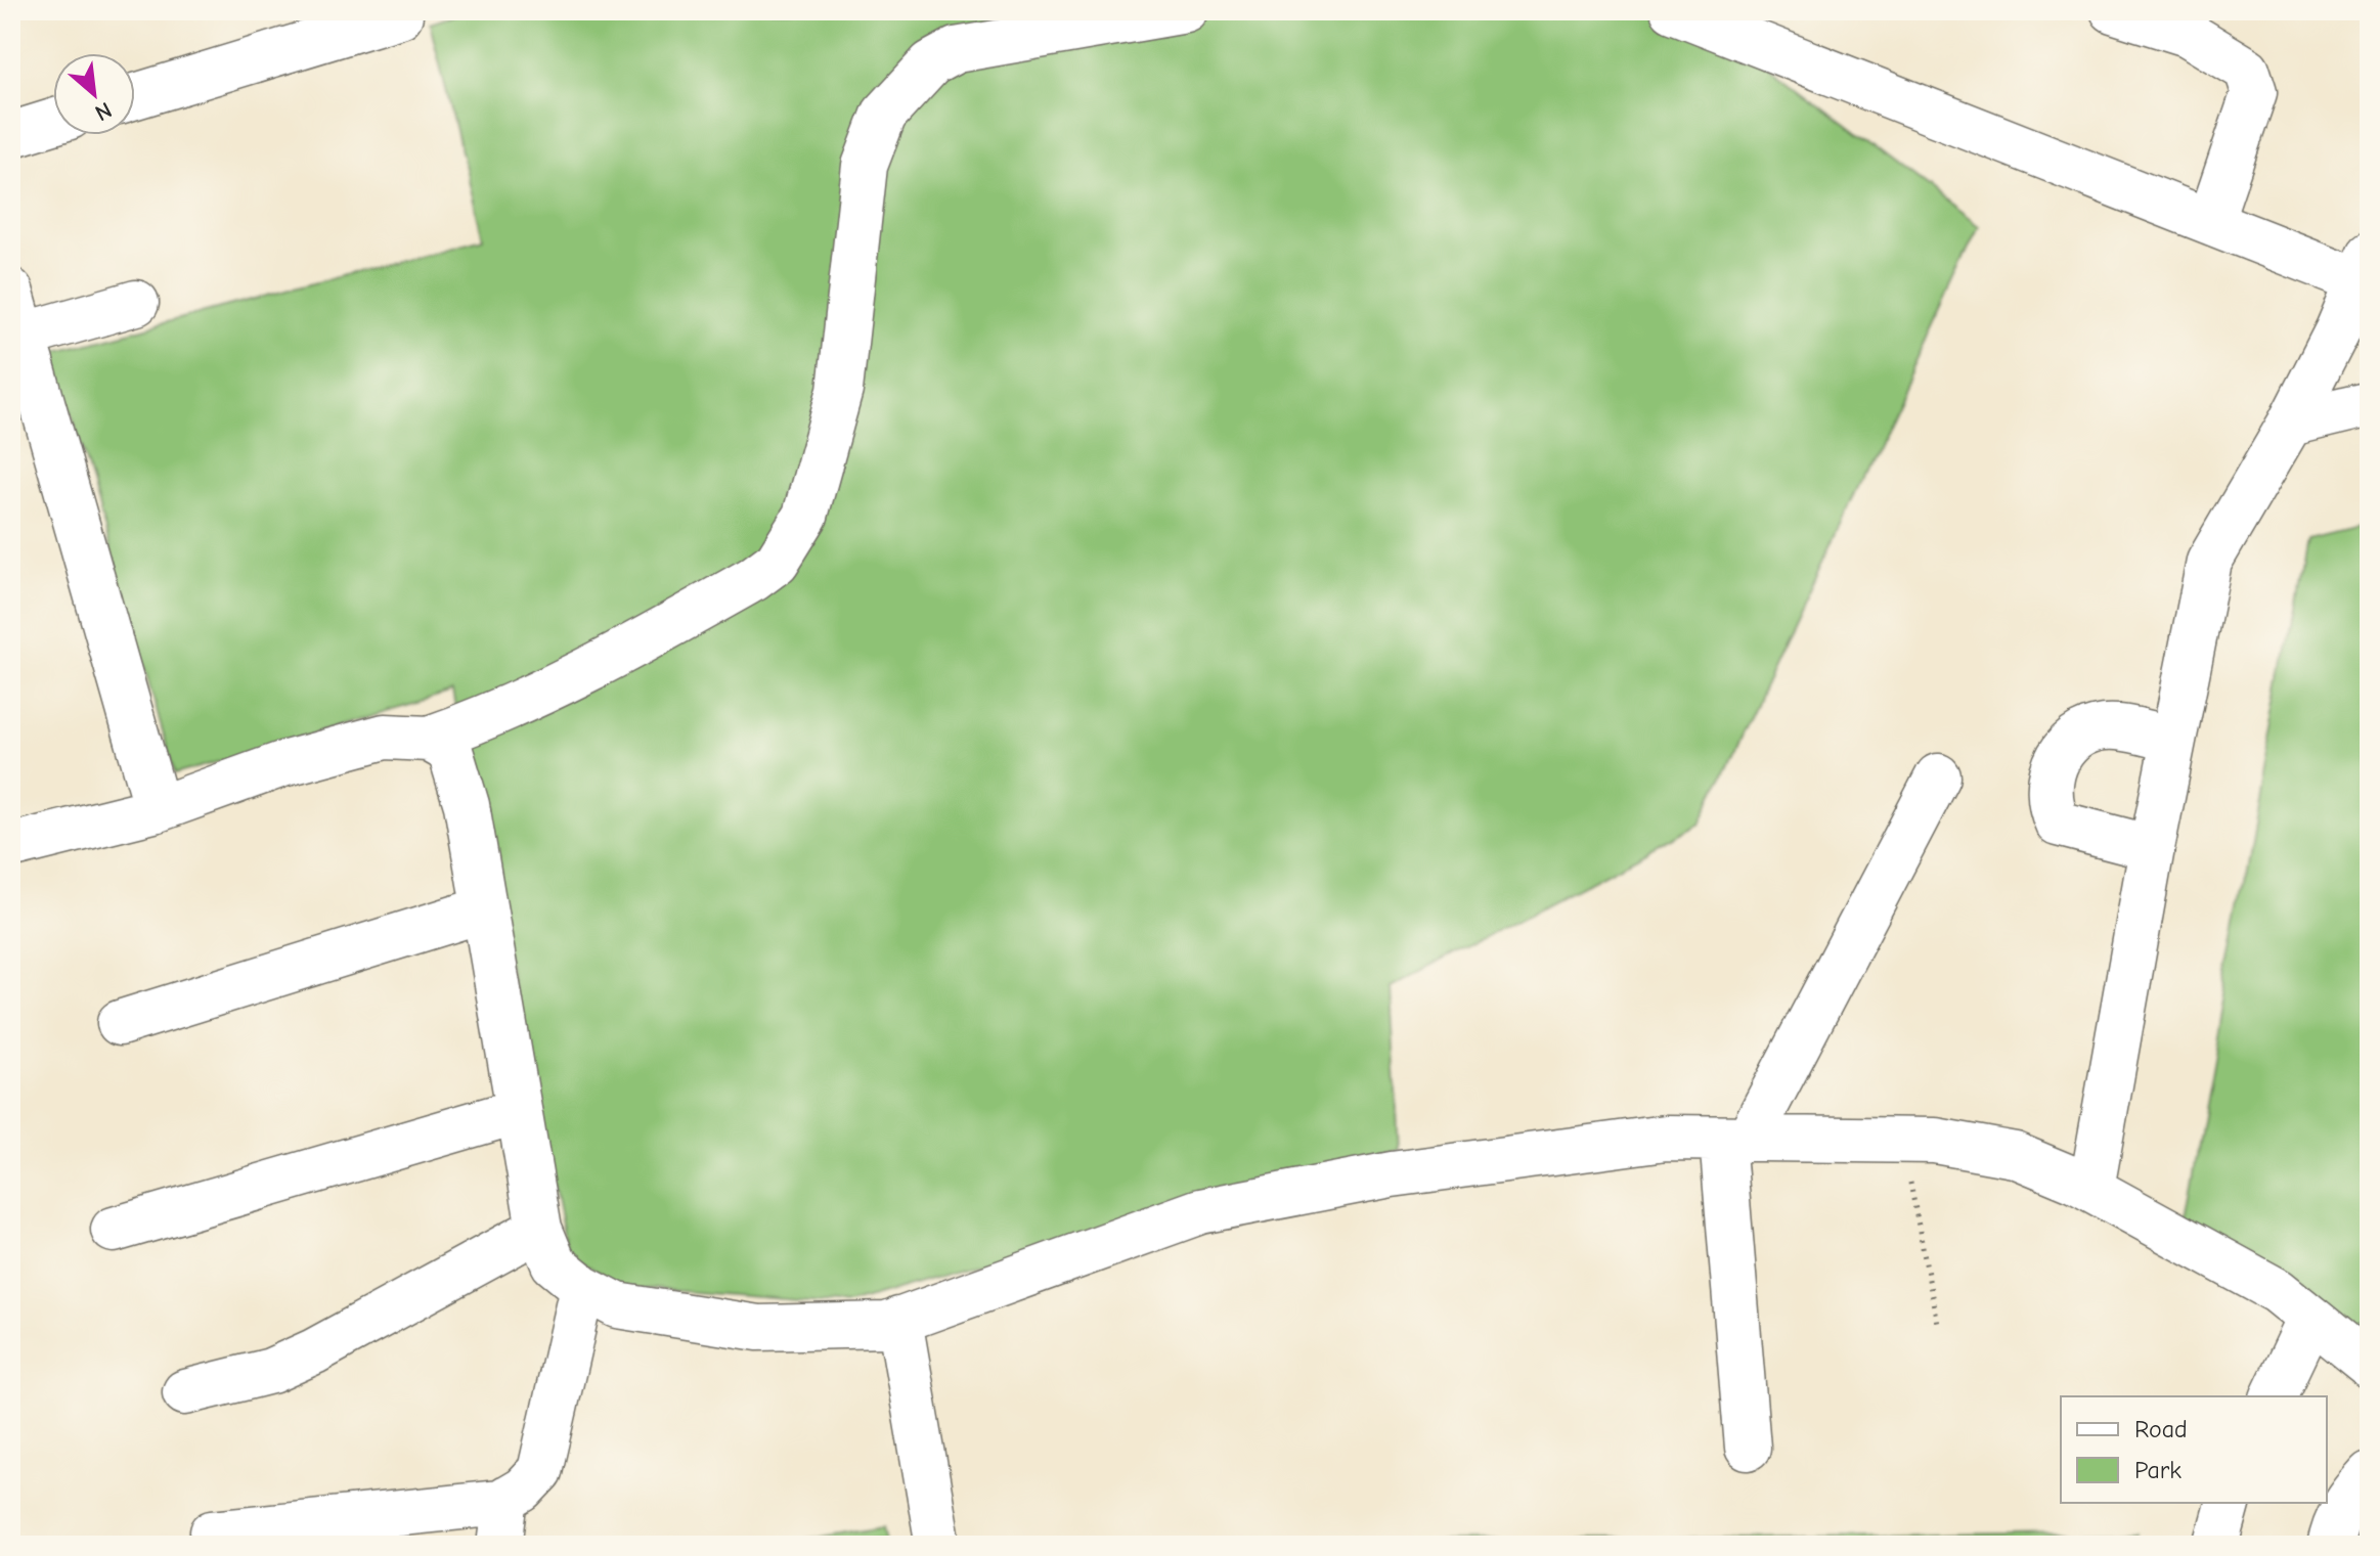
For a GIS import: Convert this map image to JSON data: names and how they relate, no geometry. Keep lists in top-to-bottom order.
{
  "legend": ["Road", "Park"],
  "north": "bottom right"
}
